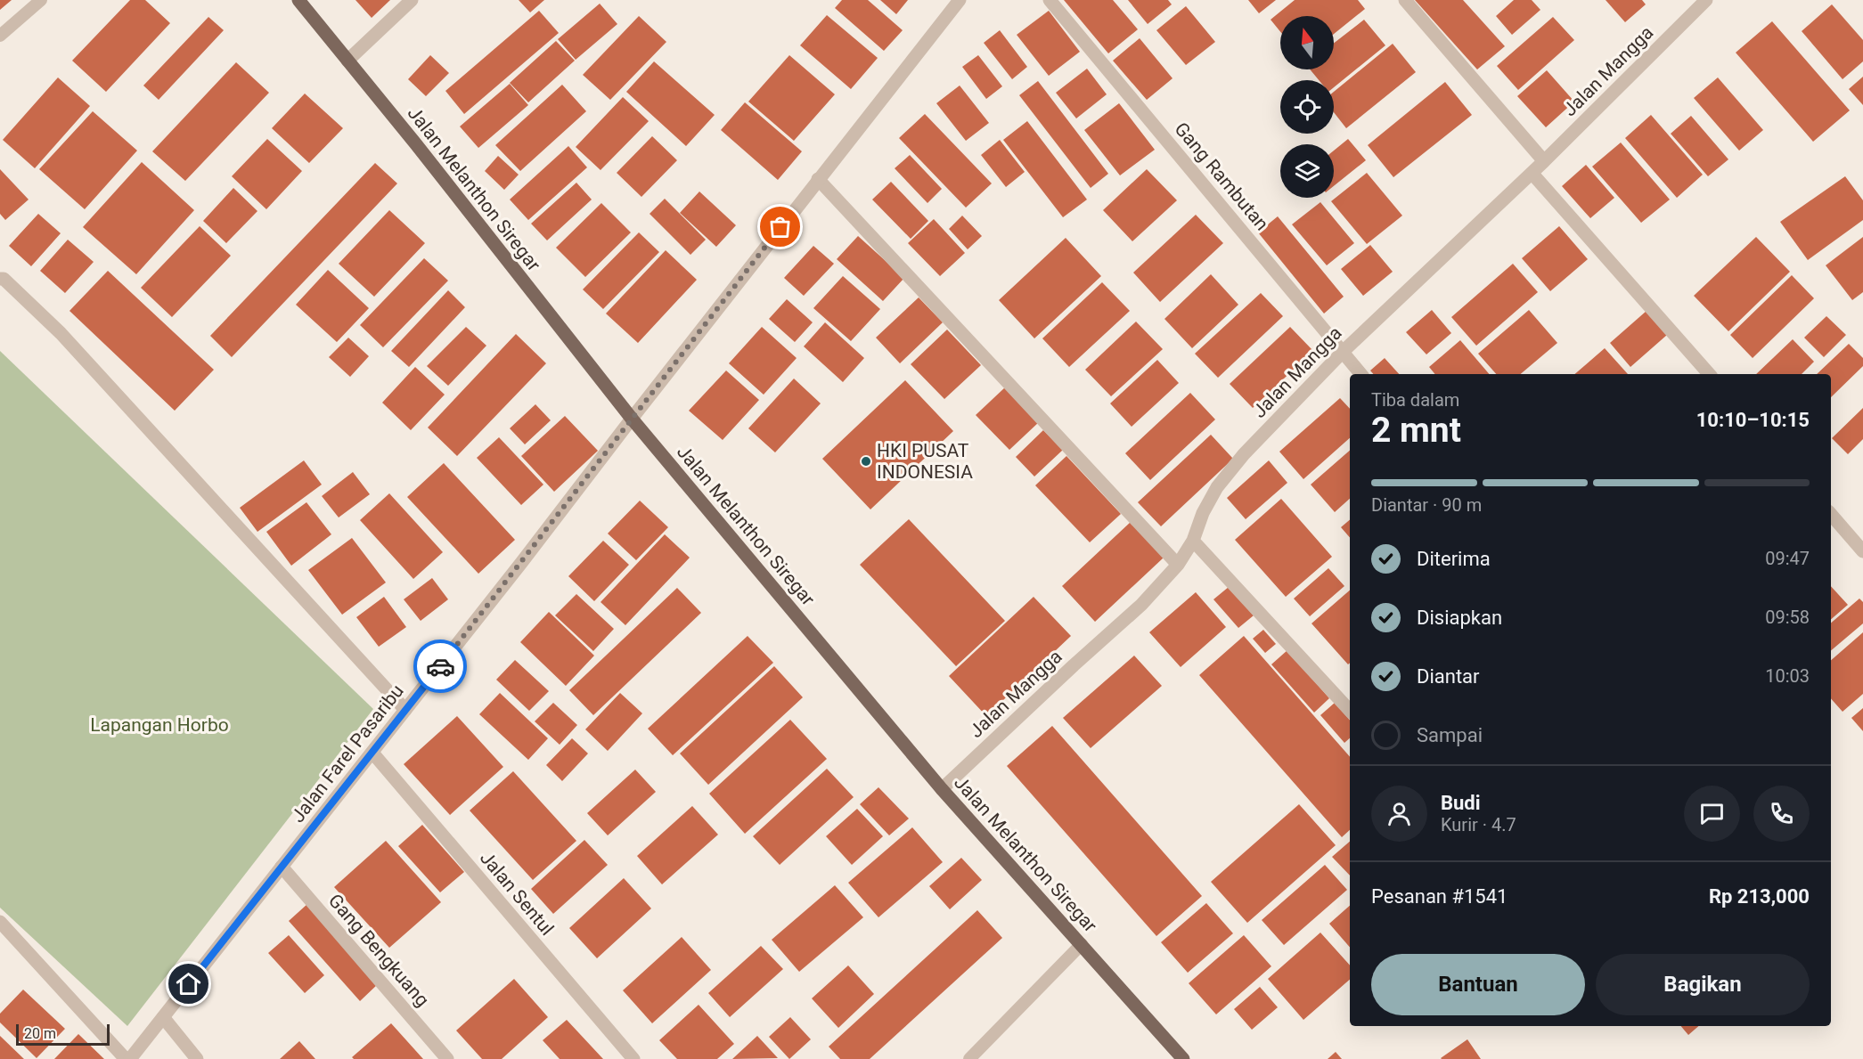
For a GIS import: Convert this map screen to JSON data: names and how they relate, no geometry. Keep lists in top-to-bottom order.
{
  "streets": {
    "main road": ["Jalan Melanthon Siregar"],
    "street": [
      "Jalan Mangga",
      "Gang Rambutan",
      "Jalan Farel Pasaribu",
      "Jalan Sentul",
      "Gang Bengkuang"
    ]
  },
  "crossings": [
    ["Jalan Mangga", "Gang Rambutan"],
    ["Jalan Mangga", "Jalan Melanthon Siregar"],
    ["Jalan Melanthon Siregar", "Jalan Farel Pasaribu"],
    ["Jalan Farel Pasaribu", "Jalan Sentul"],
    ["Jalan Farel Pasaribu", "Gang Bengkuang"]
  ],
  "parks": ["Lapangan Horbo"],
  "places": ["HKI PUSAT INDONESIA"],
  "scale_bar": "20 m",
  "north": "top",
  "page": {
    "heading": ["2 mnt", "Tiba dalam", "10:10–10:15"],
    "panel": [
      "Budi",
      "Kurir · 4.7",
      "Pesanan #1541",
      "Rp 213,000"
    ],
    "bar": "Diantar · 90 m",
    "list": [
      ["Diterima", "09:47"],
      ["Disiapkan", "09:58"],
      ["Diantar", "10:03"],
      "Sampai"
    ],
    "buttons": ["Bantuan", "Bagikan"],
    "scale": "20 m"
  }
}
